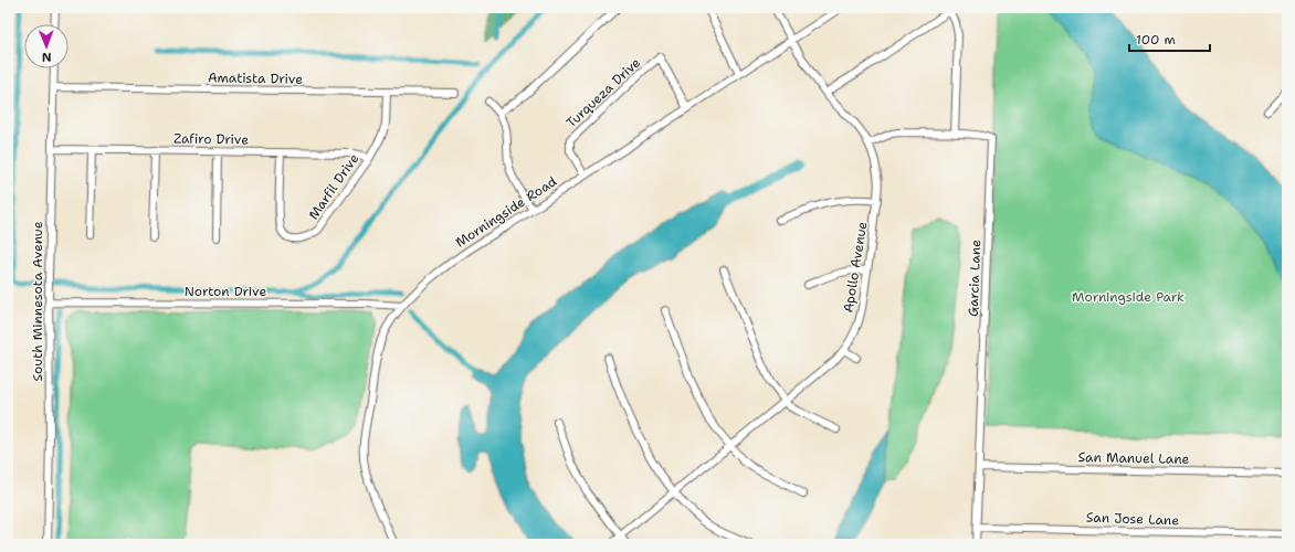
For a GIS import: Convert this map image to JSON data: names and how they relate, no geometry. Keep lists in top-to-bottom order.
{
  "streets": {
    "street": [
      "Amatista Drive",
      "Turqueza Drive",
      "Zafiro Drive",
      "Marfil Drive",
      "Morningside Road",
      "Apollo Avenue",
      "Garcia Lane",
      "Norton Drive",
      "South Minnesota Avenue",
      "San Manuel Lane",
      "San Jose Lane"
    ]
  },
  "crossings": [
    ["Amatista Drive", "Marfil Drive"],
    ["Amatista Drive", "South Minnesota Avenue"],
    ["Turqueza Drive", "Morningside Road"],
    ["Zafiro Drive", "Marfil Drive"],
    ["Zafiro Drive", "South Minnesota Avenue"],
    ["Morningside Road", "Apollo Avenue"],
    ["Morningside Road", "Norton Drive"],
    ["Apollo Avenue", "Garcia Lane"],
    ["Garcia Lane", "San Manuel Lane"],
    ["Garcia Lane", "San Jose Lane"],
    ["Norton Drive", "South Minnesota Avenue"]
  ],
  "parks": ["Morningside Park"],
  "scale_bar": "100 m",
  "north": "bottom"
}
